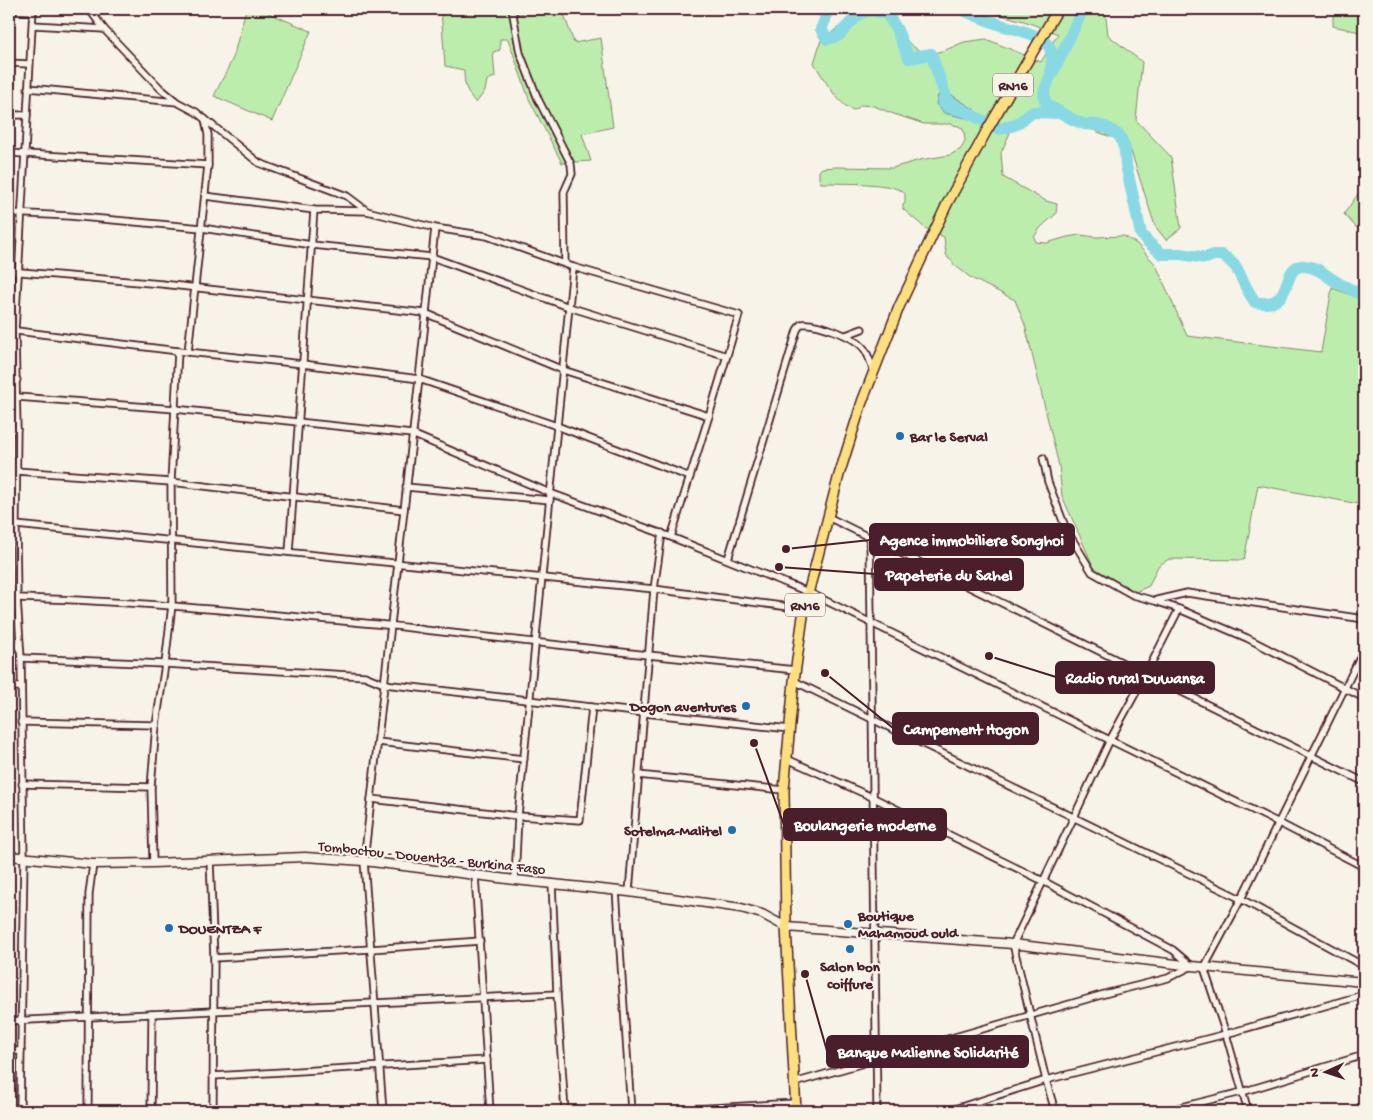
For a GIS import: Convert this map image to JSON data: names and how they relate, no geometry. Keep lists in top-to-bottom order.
{
  "streets": {
    "main road": ["RN16", "Tomboctou - Douentza - Burkina Faso"]
  },
  "crossings": [
    ["RN16", "Tomboctou - Douentza - Burkina Faso"]
  ],
  "places": [
    "Bar le Serval",
    "Agence immobiliere Songhoi",
    "Papeterie du Sahel",
    "Radio rural Duwansa",
    "Campement Hogon",
    "Dogon aventures",
    "Boulangerie moderne",
    "Sotelma-Malitel",
    "Boutique Mahamoud ould",
    "DOUENTZA F",
    "Salon bon coiffure",
    "Banque Malienne Solidarité"
  ],
  "north": "left"
}
